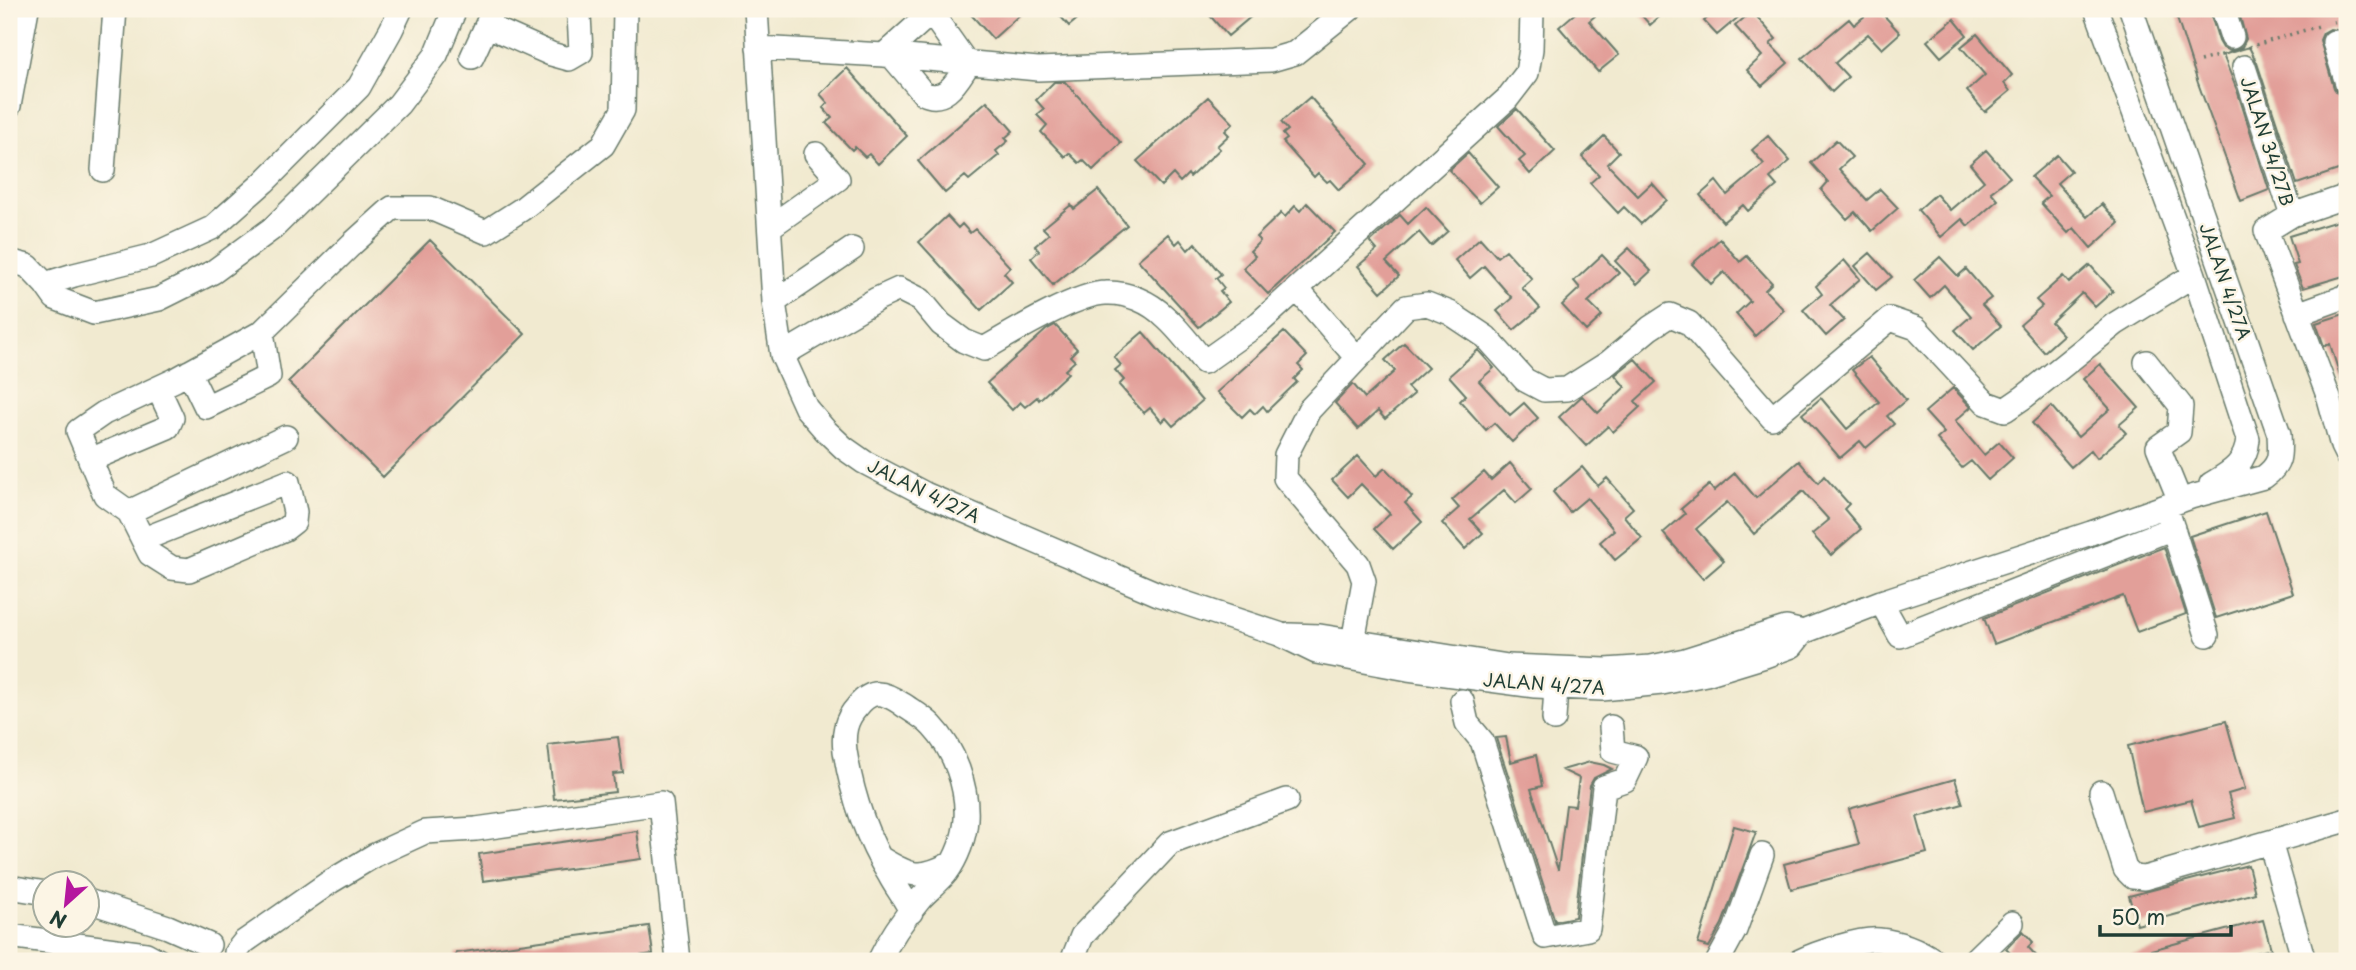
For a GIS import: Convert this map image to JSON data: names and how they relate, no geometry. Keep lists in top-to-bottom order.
{
  "streets": {
    "street": ["JALAN 34/27B", "JALAN 4/27A"]
  },
  "scale_bar": "50 m",
  "north": "bottom left"
}
